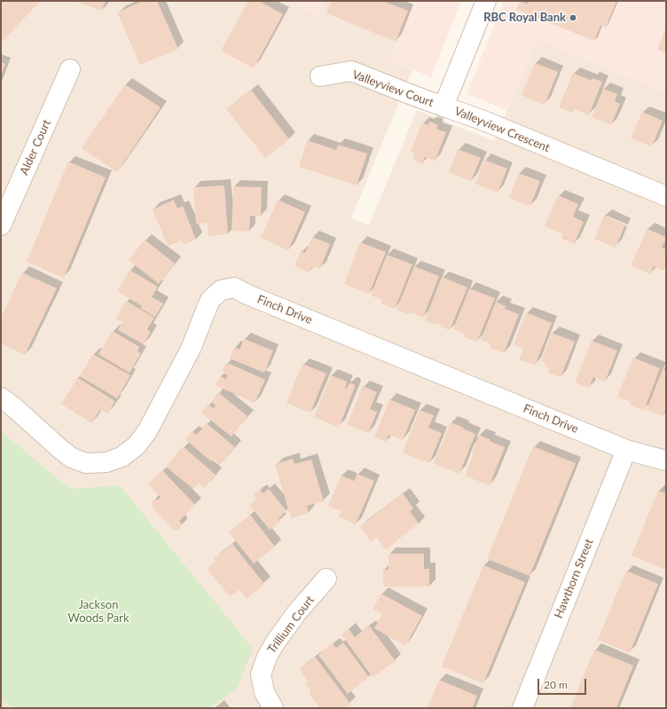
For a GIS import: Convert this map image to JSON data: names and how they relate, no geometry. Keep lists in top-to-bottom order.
{
  "streets": {
    "street": [
      "Valleyview Court",
      "Valleyview Crescent",
      "Alder Court",
      "Finch Drive",
      "Hawthorn Street",
      "Trillium Court"
    ]
  },
  "crossings": [
    ["Valleyview Court", "Valleyview Crescent"],
    ["Finch Drive", "Hawthorn Street"]
  ],
  "parks": ["Jackson Woods Park"],
  "places": ["RBC Royal Bank"],
  "scale_bar": "20 m"
}
